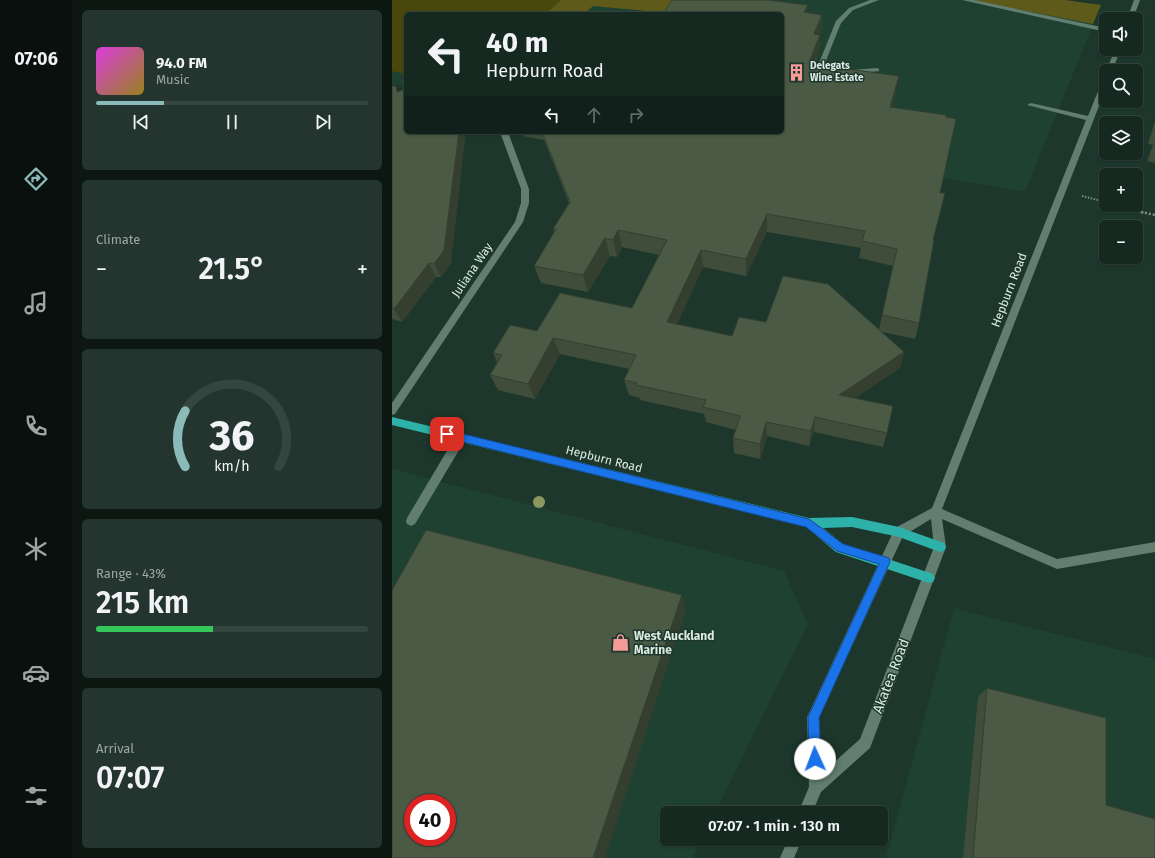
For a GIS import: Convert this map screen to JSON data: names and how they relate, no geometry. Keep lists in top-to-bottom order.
{
  "streets": {
    "main road": ["Hepburn Road"],
    "street": ["Juliana Way", "Akatea Road"]
  },
  "crossings": [
    ["Hepburn Road", "Akatea Road"]
  ],
  "places": {
    "building": ["Delegats Wine Estate"],
    "shop": ["West Auckland Marine"]
  },
  "page": {
    "tabs": "07:06",
    "map_buttons": ["+", "−"],
    "turn": ["40 m", "Hepburn Road"],
    "song": ["94.0 FM", "Music"],
    "tile": [
      "Climate",
      ["Range · 43%", "215 km"],
      ["Arrival", "07:07"]
    ],
    "heat": ["−", "21.5°", "+"],
    "limit": "40",
    "trip": "07:07 · 1 min · 130 m",
    "gauge": ["36", "km/h"]
  }
}
